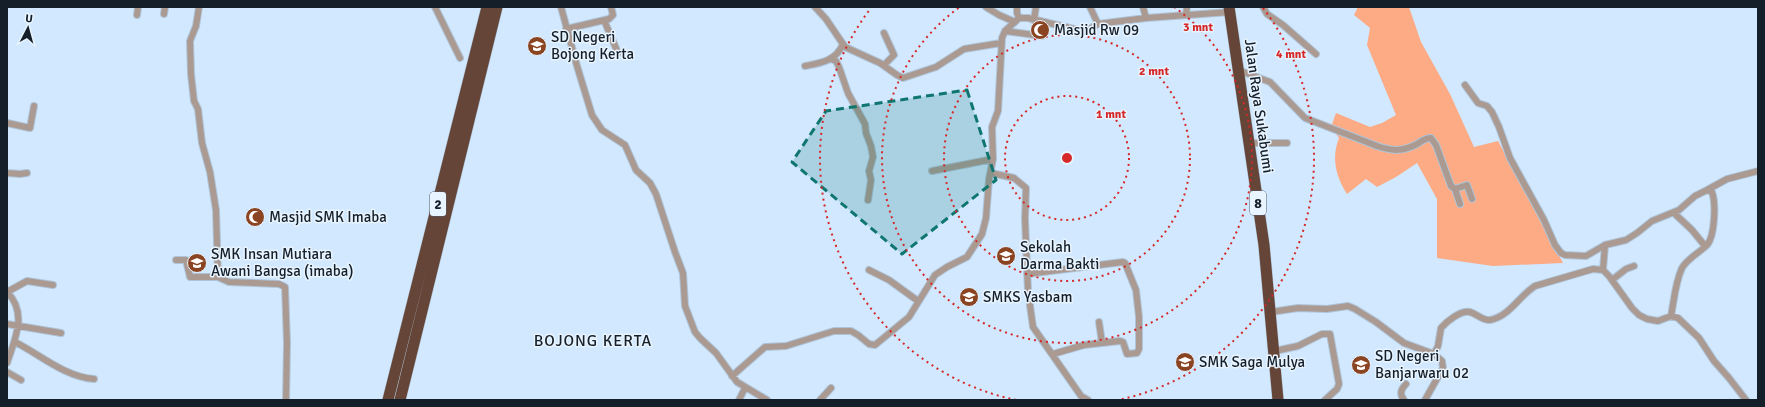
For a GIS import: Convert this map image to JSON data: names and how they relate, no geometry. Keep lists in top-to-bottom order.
{
  "streets": {
    "highway": ["Jalan Raya Sukabumi", "8", "2"]
  },
  "districts": ["BOJONG KERTA"],
  "places": {
    "mosque": ["Masjid Rw 09", "Masjid SMK Imaba"],
    "school or university": [
      "SD Negeri Bojong Kerta",
      "Sekolah Darma Bakti",
      "SMK Insan Mutiara Awani Bangsa (imaba)",
      "SMKS Yasbam",
      "SMK Saga Mulya",
      "SD Negeri Banjarwaru 02"
    ]
  },
  "north": "top",
  "rings": [
    "3 mnt",
    "4 mnt",
    "2 mnt",
    "1 mnt"
  ]
}
